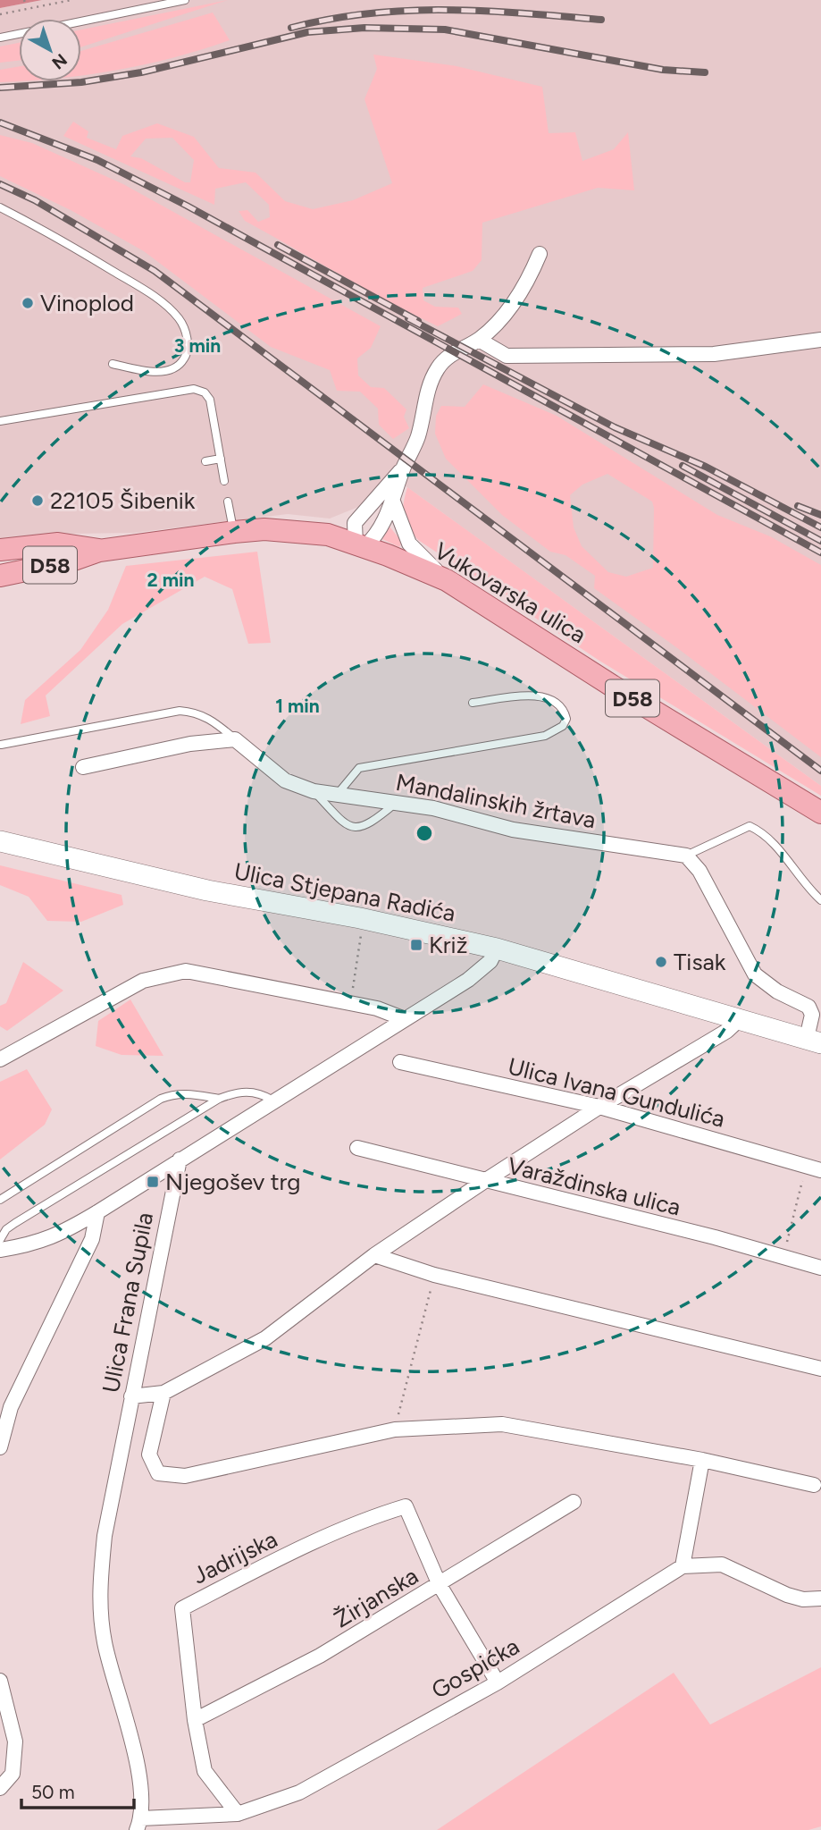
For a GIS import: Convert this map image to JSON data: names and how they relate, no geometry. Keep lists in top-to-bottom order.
{
  "streets": {
    "main road": ["D58", "Vukovarska ulica", "Ulica Stjepana Radića"],
    "street": [
      "Mandalinskih žrtava",
      "Ulica Ivana Gundulića",
      "Varaždinska ulica",
      "Ulica Frana Supila",
      "Jadrijska",
      "Žirjanska",
      "Gospićka"
    ]
  },
  "crossings": [
    ["Ulica Frana Supila", "Gospićka"],
    ["Jadrijska", "Žirjanska"],
    ["Jadrijska", "Gospićka"]
  ],
  "places": {
    "other": ["Vinoplod", "22105 Šibenik", "Tisak"],
    "transit": ["Križ", "Njegošev trg"]
  },
  "scale_bar": "50 m",
  "north": "bottom right",
  "rings": ["3 min", "2 min", "1 min"]
}
